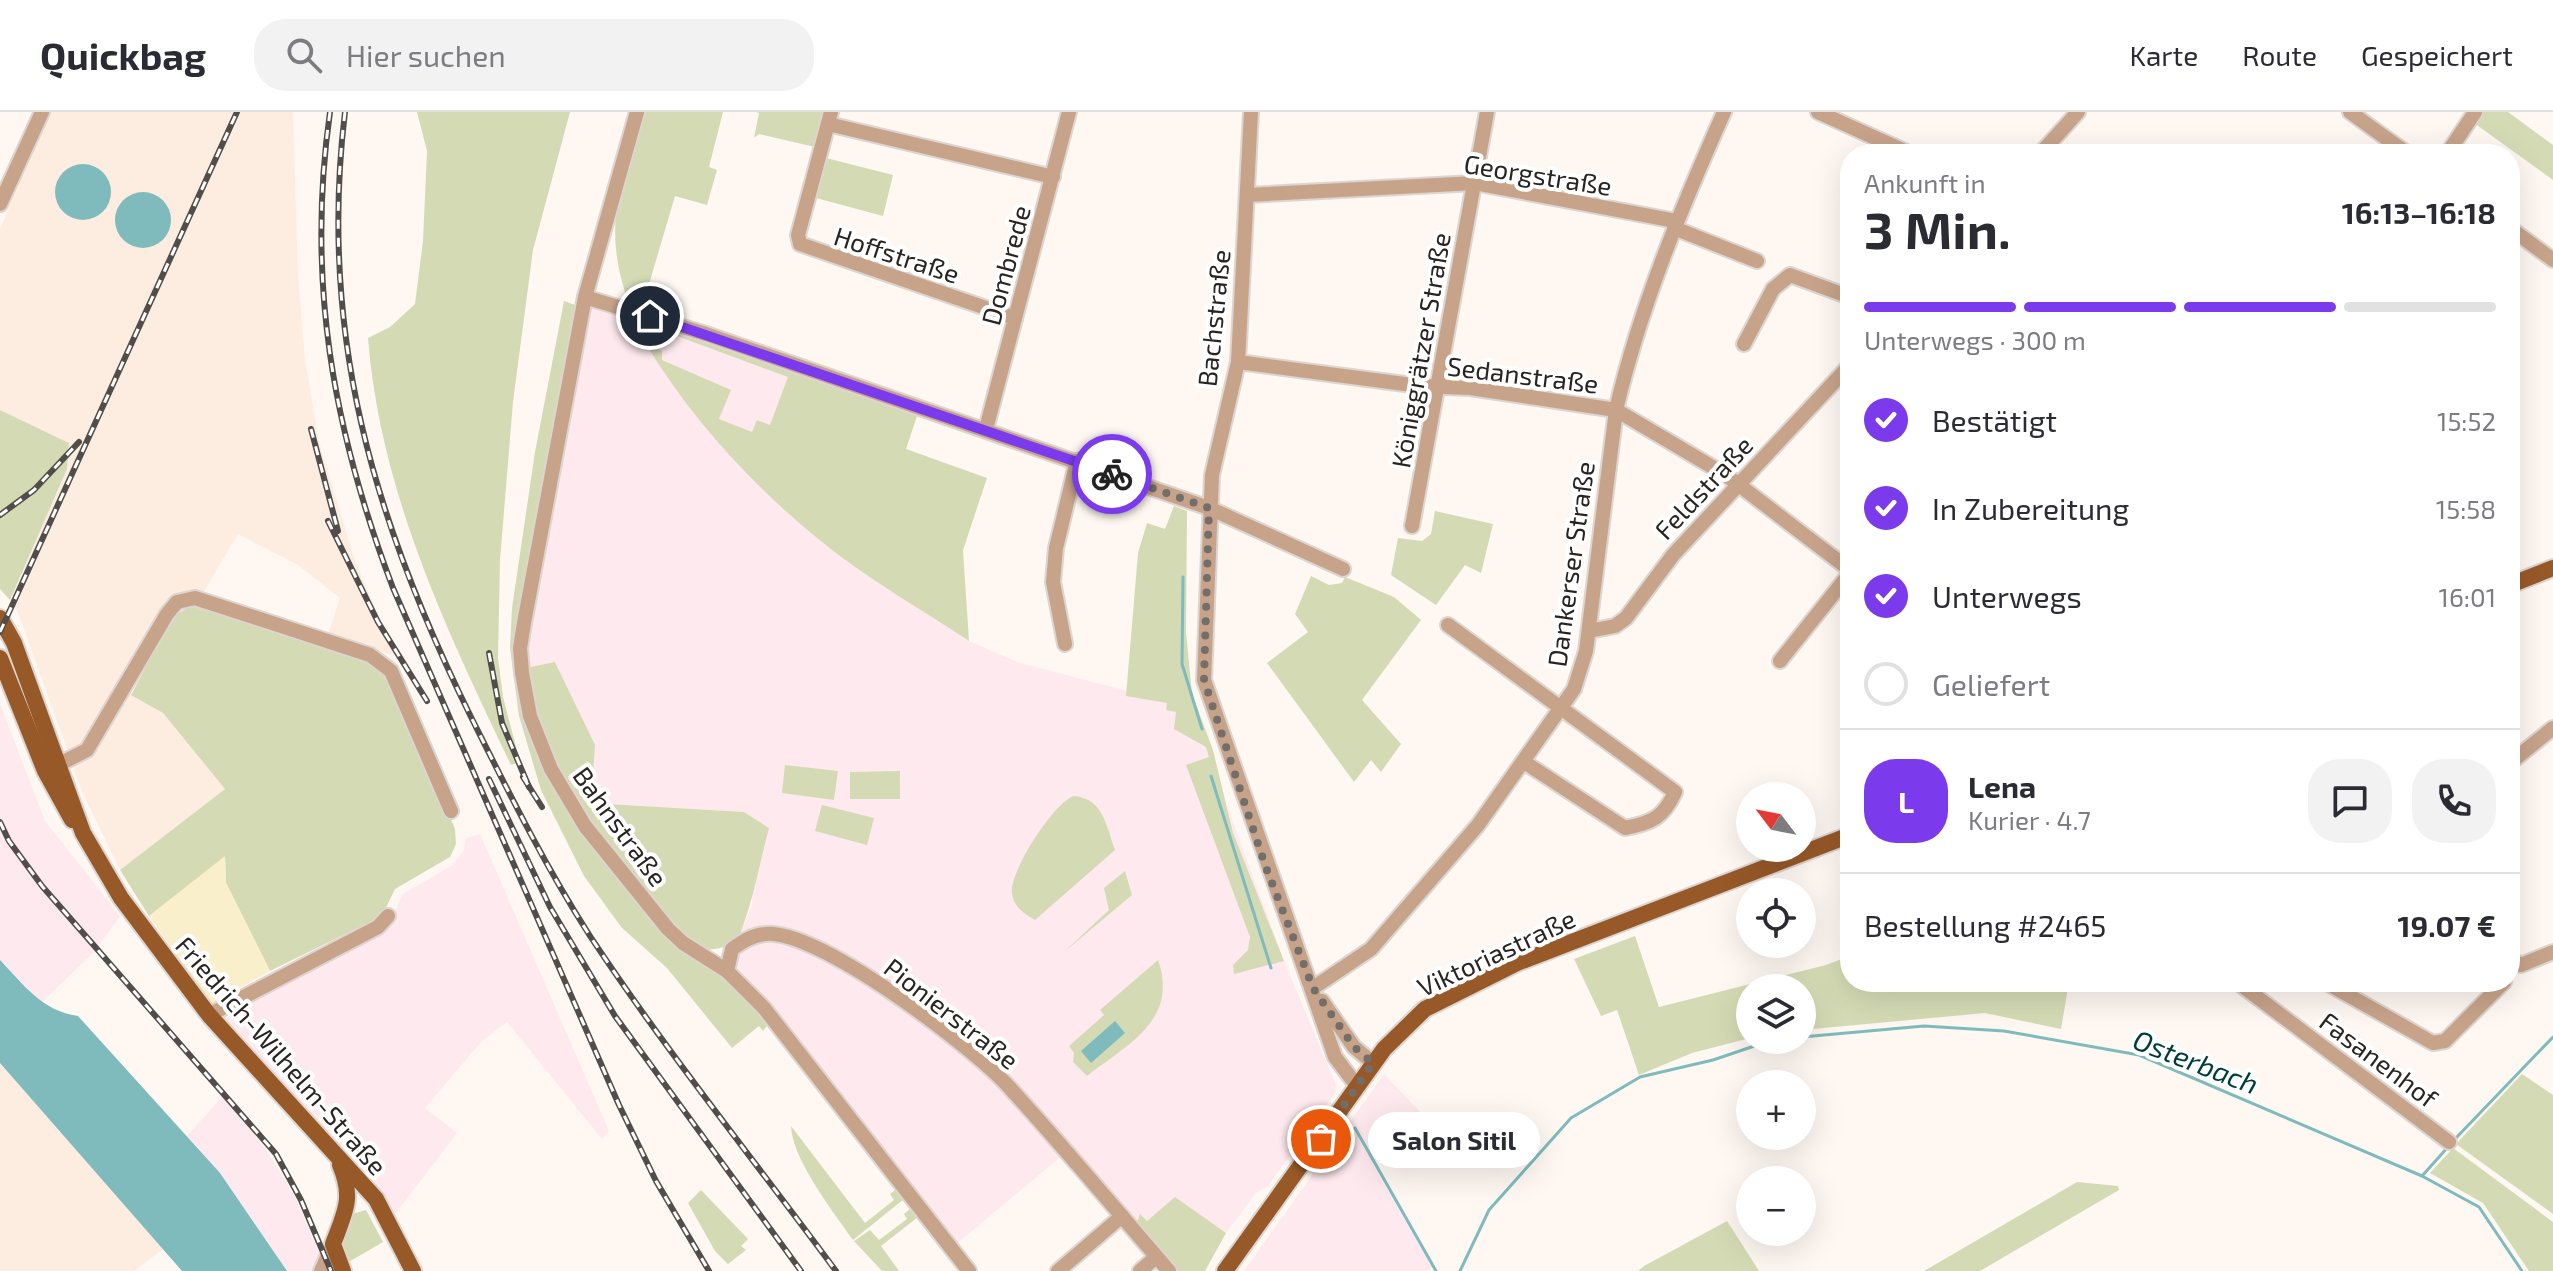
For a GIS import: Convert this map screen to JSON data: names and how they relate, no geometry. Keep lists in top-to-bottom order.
{
  "streets": {
    "main road": ["Viktoriastraße", "Friedrich-Wilhelm-Straße"],
    "street": [
      "Georgstraße",
      "Hoffstraße",
      "Dombrede",
      "Bachstraße",
      "Königgrätzer Straße",
      "Sedanstraße",
      "Feldstraße",
      "Dankerser Straße",
      "Bahnstraße",
      "Pionierstraße",
      "Fasanenhof"
    ]
  },
  "crossings": [
    ["Georgstraße", "Bachstraße"],
    ["Georgstraße", "Königgrätzer Straße"],
    ["Georgstraße", "Dankerser Straße"],
    ["Hoffstraße", "Dombrede"],
    ["Bachstraße", "Sedanstraße"],
    ["Bachstraße", "Dankerser Straße"],
    ["Bachstraße", "Viktoriastraße"],
    ["Königgrätzer Straße", "Sedanstraße"],
    ["Sedanstraße", "Feldstraße"],
    ["Sedanstraße", "Dankerser Straße"],
    ["Feldstraße", "Dankerser Straße"],
    ["Bahnstraße", "Pionierstraße"]
  ],
  "water": ["Osterbach"],
  "places": ["Salon Sitil"],
  "north": "top left",
  "page": {
    "header": "Quickbag",
    "search": "Hier suchen",
    "nav": ["Karte", "Route", "Gespeichert"],
    "heading": ["3 Min.", "Ankunft in", "16:13–16:18"],
    "panel": [
      "Lena",
      "Kurier · 4.7",
      "Bestellung #2465",
      "19.07 €"
    ],
    "bar": "Unterwegs · 300 m",
    "list": [
      ["Bestätigt", "15:52"],
      ["In Zubereitung", "15:58"],
      ["Unterwegs", "16:01"],
      "Geliefert"
    ],
    "round": "L",
    "map_buttons": ["+", "−"],
    "bubble": "Salon Sitil"
  }
}
